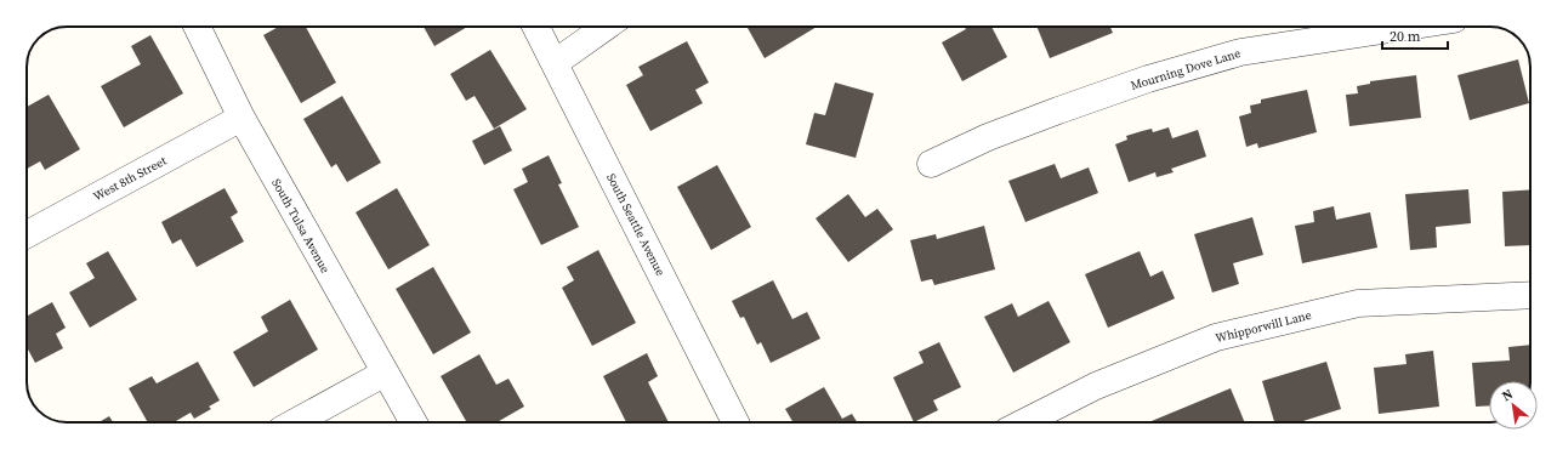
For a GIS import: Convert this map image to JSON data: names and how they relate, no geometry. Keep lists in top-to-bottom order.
{
  "streets": {
    "street": [
      "Mourning Dove Lane",
      "West 8th Street",
      "South Seattle Avenue",
      "South Tulsa Avenue",
      "Whipporwill Lane"
    ]
  },
  "crossings": [
    ["West 8th Street", "South Tulsa Avenue"]
  ],
  "scale_bar": "20 m",
  "north": "top left"
}
